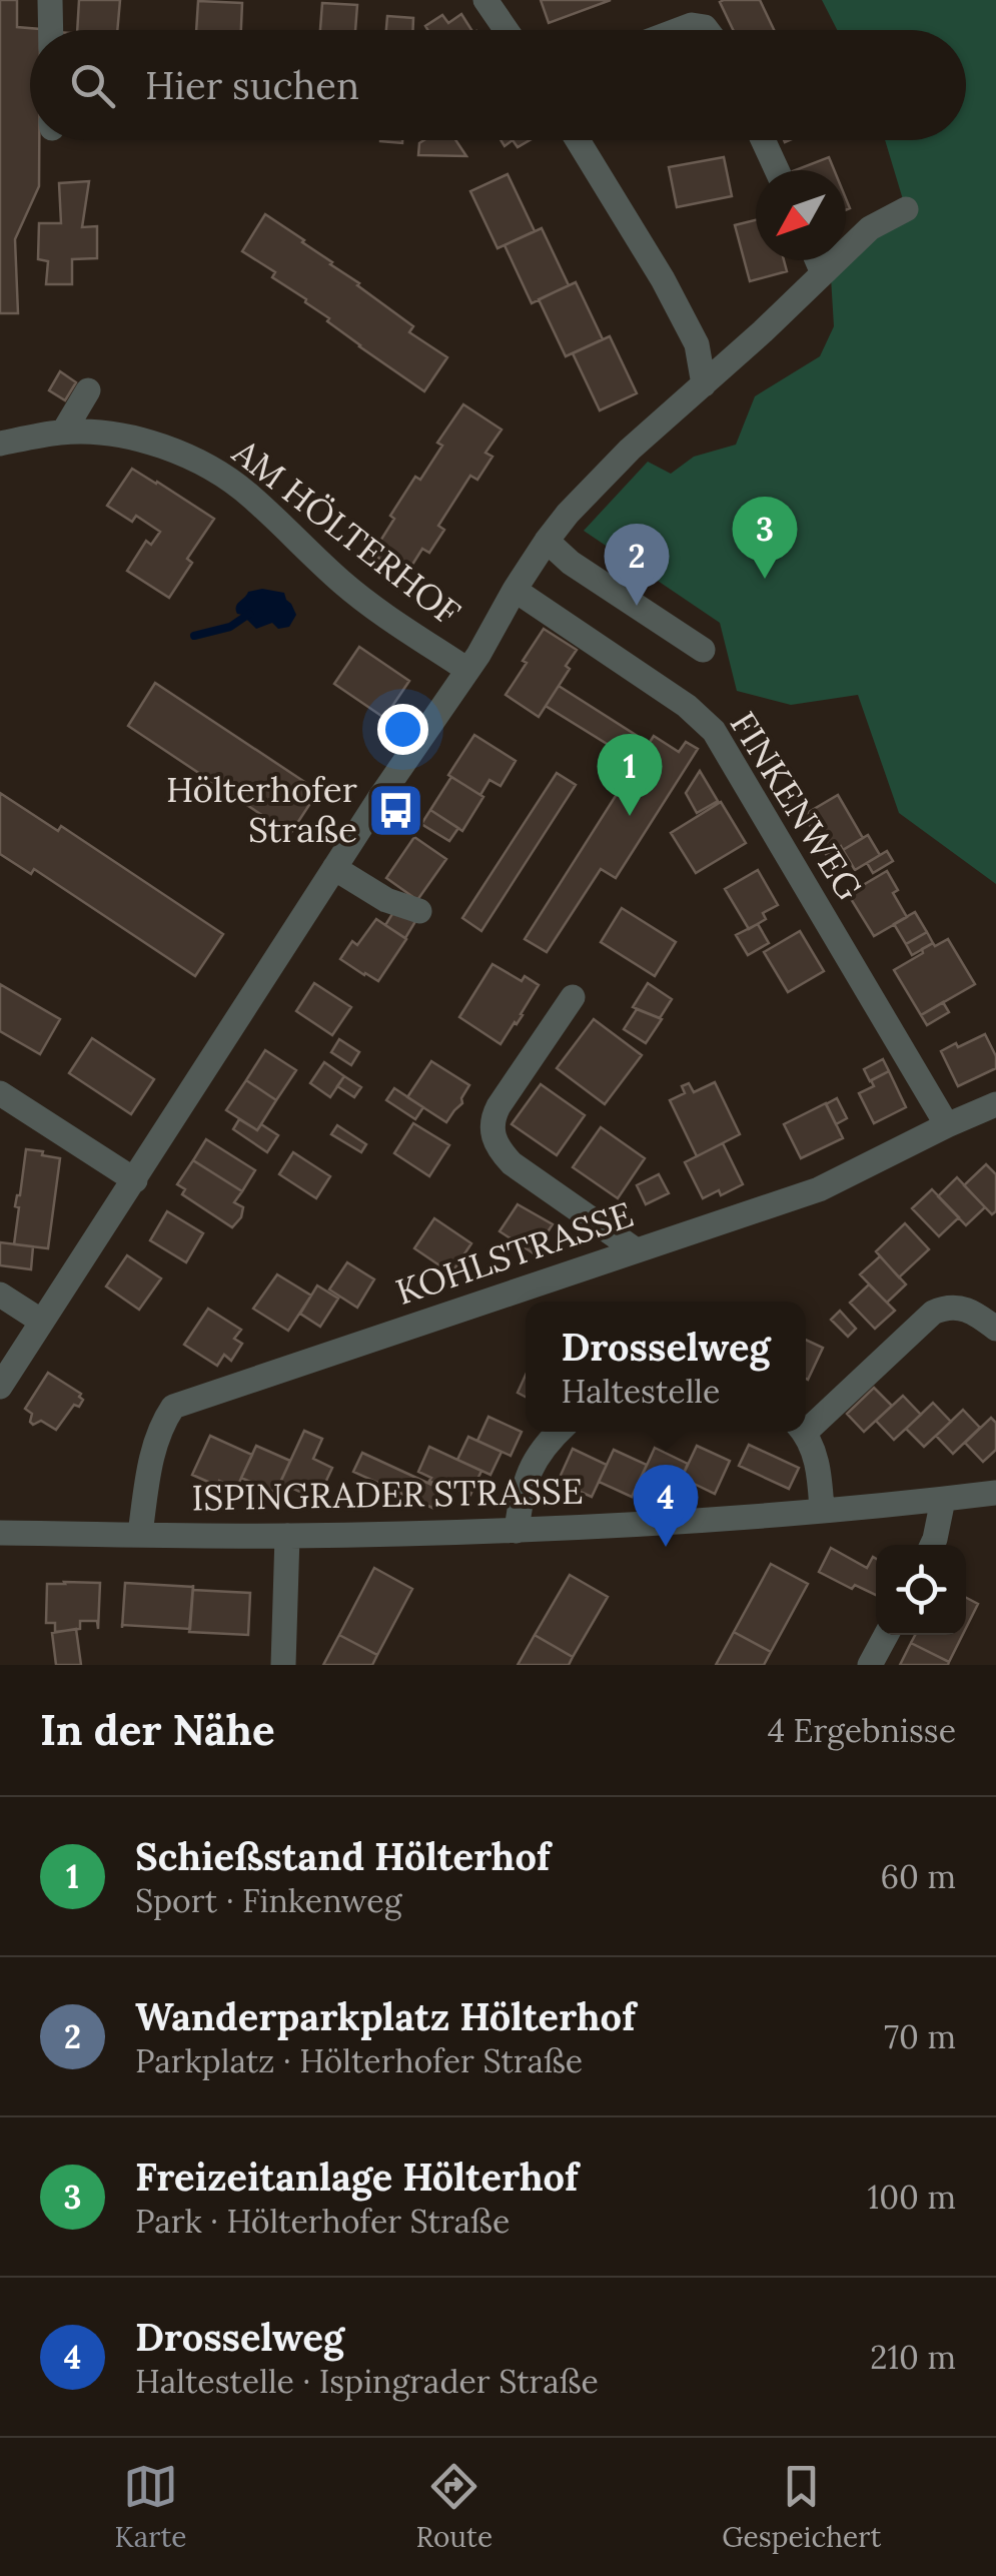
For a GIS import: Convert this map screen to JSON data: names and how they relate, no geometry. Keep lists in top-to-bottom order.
{
  "streets": {
    "street": [
      "AM HÖLTERHOF",
      "FINKENWEG",
      "KOHLSTRASSE",
      "ISPINGRADER STRASSE"
    ]
  },
  "crossings": [
    ["FINKENWEG", "KOHLSTRASSE"],
    ["KOHLSTRASSE", "ISPINGRADER STRASSE"]
  ],
  "places": {
    "bus stop": ["Hölterhofer Straße"]
  },
  "north": "bottom left",
  "page": {
    "search": "Hier suchen",
    "pins": [
      "3",
      "2",
      "1",
      "4"
    ],
    "popup": ["Drosselweg", "Haltestelle"],
    "heading": ["In der Nähe", "4 Ergebnisse"],
    "list": [
      {
        "mark": "1",
        "name": "Schießstand Hölterhof",
        "note": "Sport · Finkenweg",
        "value": "60 m"
      },
      {
        "mark": "2",
        "name": "Wanderparkplatz Hölterhof",
        "note": "Parkplatz · Hölterhofer Straße",
        "value": "70 m"
      },
      {
        "mark": "3",
        "name": "Freizeitanlage Hölterhof",
        "note": "Park · Hölterhofer Straße",
        "value": "100 m"
      },
      {
        "mark": "4",
        "name": "Drosselweg",
        "note": "Haltestelle · Ispingrader Straße",
        "value": "210 m"
      }
    ],
    "nav": ["Karte", "Route", "Gespeichert"]
  }
}
